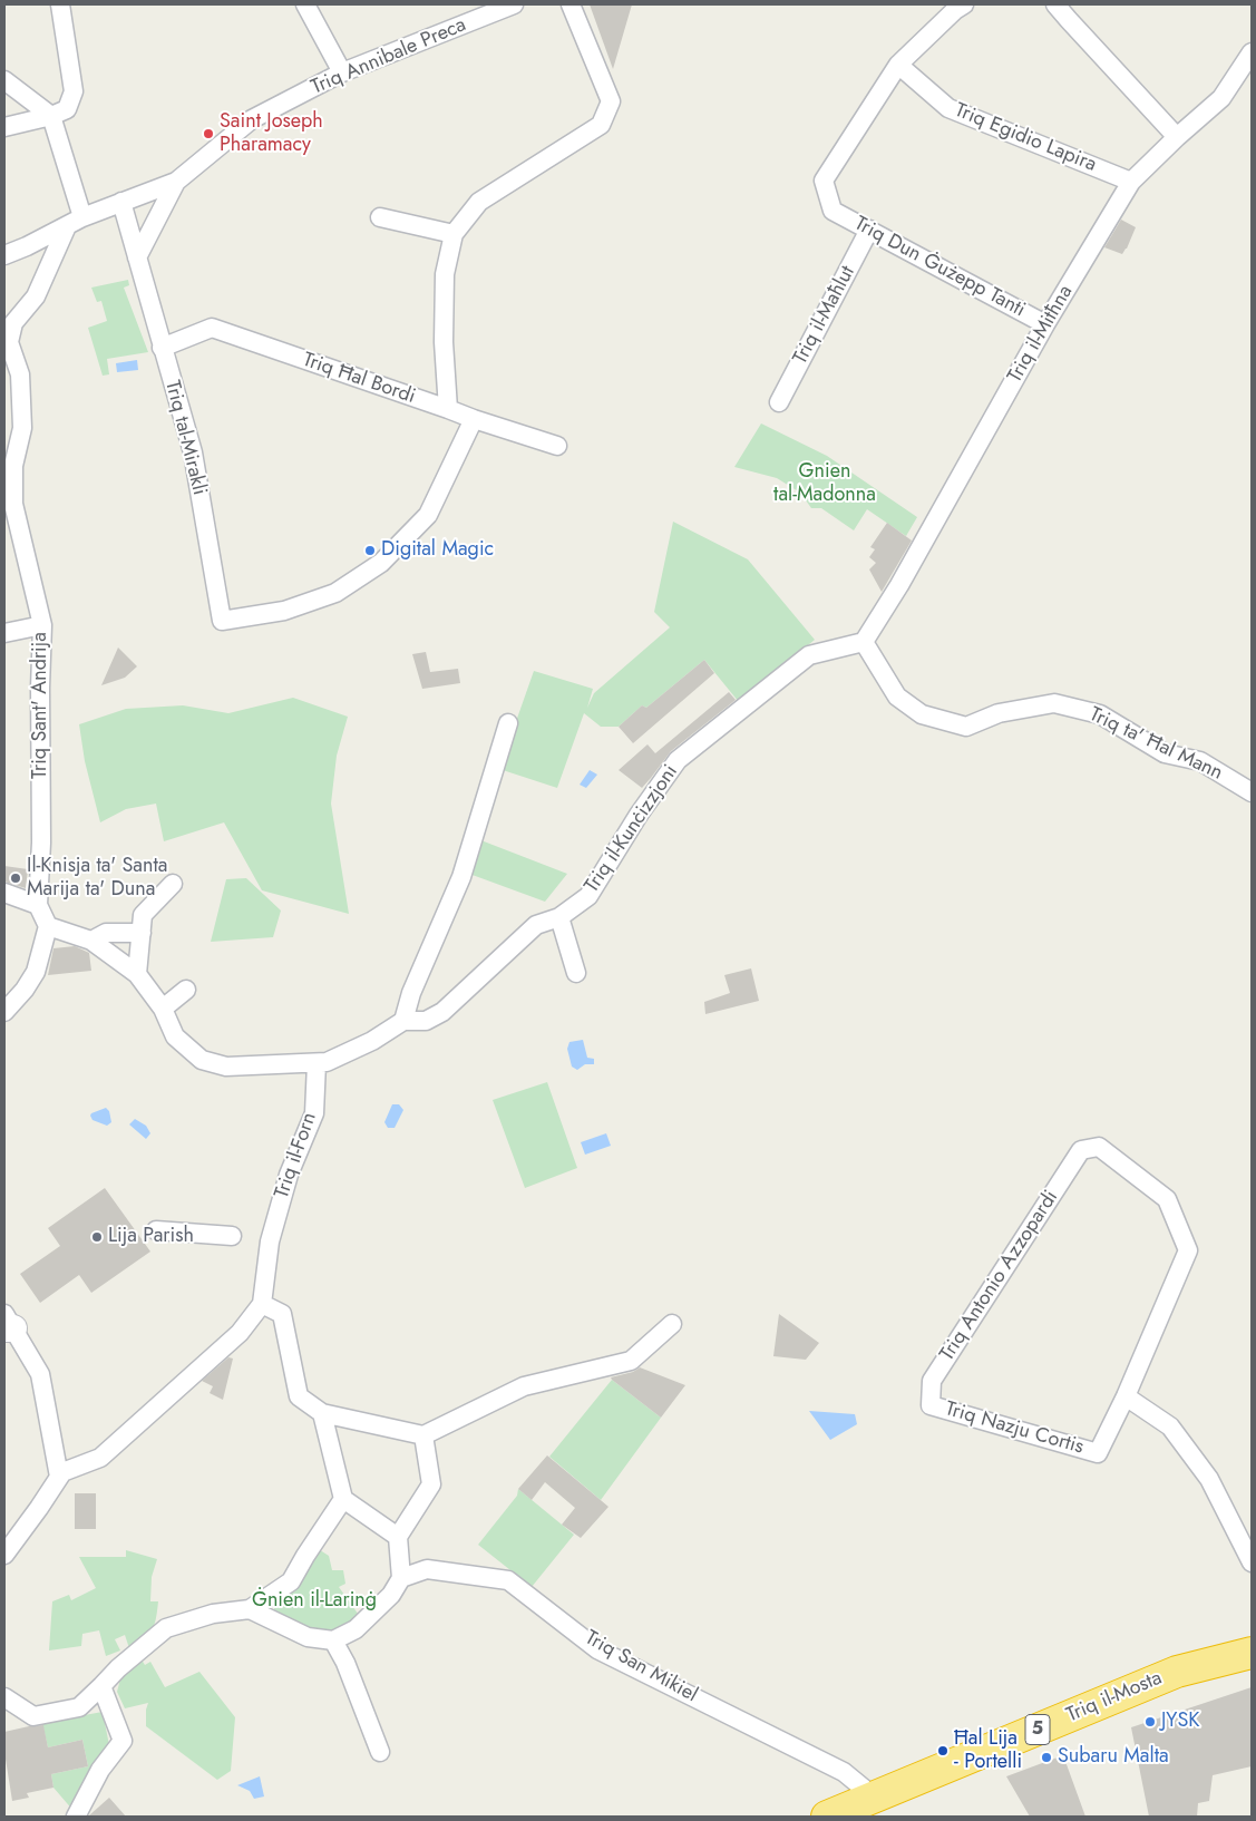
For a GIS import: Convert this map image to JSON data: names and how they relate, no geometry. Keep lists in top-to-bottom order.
{
  "streets": {
    "highway": ["Triq il-Mosta", "5"],
    "street": [
      "Triq Annibale Preca",
      "Triq Egidio Lapira",
      "Triq Dun Ġużepp Tanti",
      "Triq il-Maħlut",
      "Triq il-Mitħna",
      "Triq Ħal Bordi",
      "Triq tal-Mirakli",
      "Triq Sant' Andrija",
      "Triq ta' Ħal Mann",
      "Triq il-Kunċizzjoni",
      "Triq il-Forn",
      "Triq Antonio Azzopardi",
      "Triq Nazju Cortis",
      "Triq San Mikiel"
    ]
  },
  "crossings": [
    ["Triq Annibale Preca", "Triq tal-Mirakli"],
    ["Triq Annibale Preca", "Triq Sant' Andrija"],
    ["Triq Egidio Lapira", "Triq Dun Ġużepp Tanti"],
    ["Triq Egidio Lapira", "Triq il-Mitħna"],
    ["Triq Dun Ġużepp Tanti", "Triq il-Maħlut"],
    ["Triq Dun Ġużepp Tanti", "Triq il-Mitħna"],
    ["Triq il-Mitħna", "Triq ta' Ħal Mann"],
    ["Triq il-Mitħna", "Triq il-Kunċizzjoni"],
    ["Triq Ħal Bordi", "Triq tal-Mirakli"],
    ["Triq ta' Ħal Mann", "Triq il-Kunċizzjoni"],
    ["Triq il-Kunċizzjoni", "Triq il-Forn"],
    ["Triq Antonio Azzopardi", "Triq Nazju Cortis"],
    ["Triq San Mikiel", "Triq il-Mosta"]
  ],
  "parks": ["Gnien tal-Madonna", "Ġnien il-Larinġ"],
  "places": [
    "Saint Joseph Pharamacy",
    "Digital Magic",
    "Il-Knisja ta' Santa Marija ta' Duna",
    "Lija Parish",
    "JYSK",
    "Ħal Lija - Portelli",
    "Subaru Malta"
  ]
}
